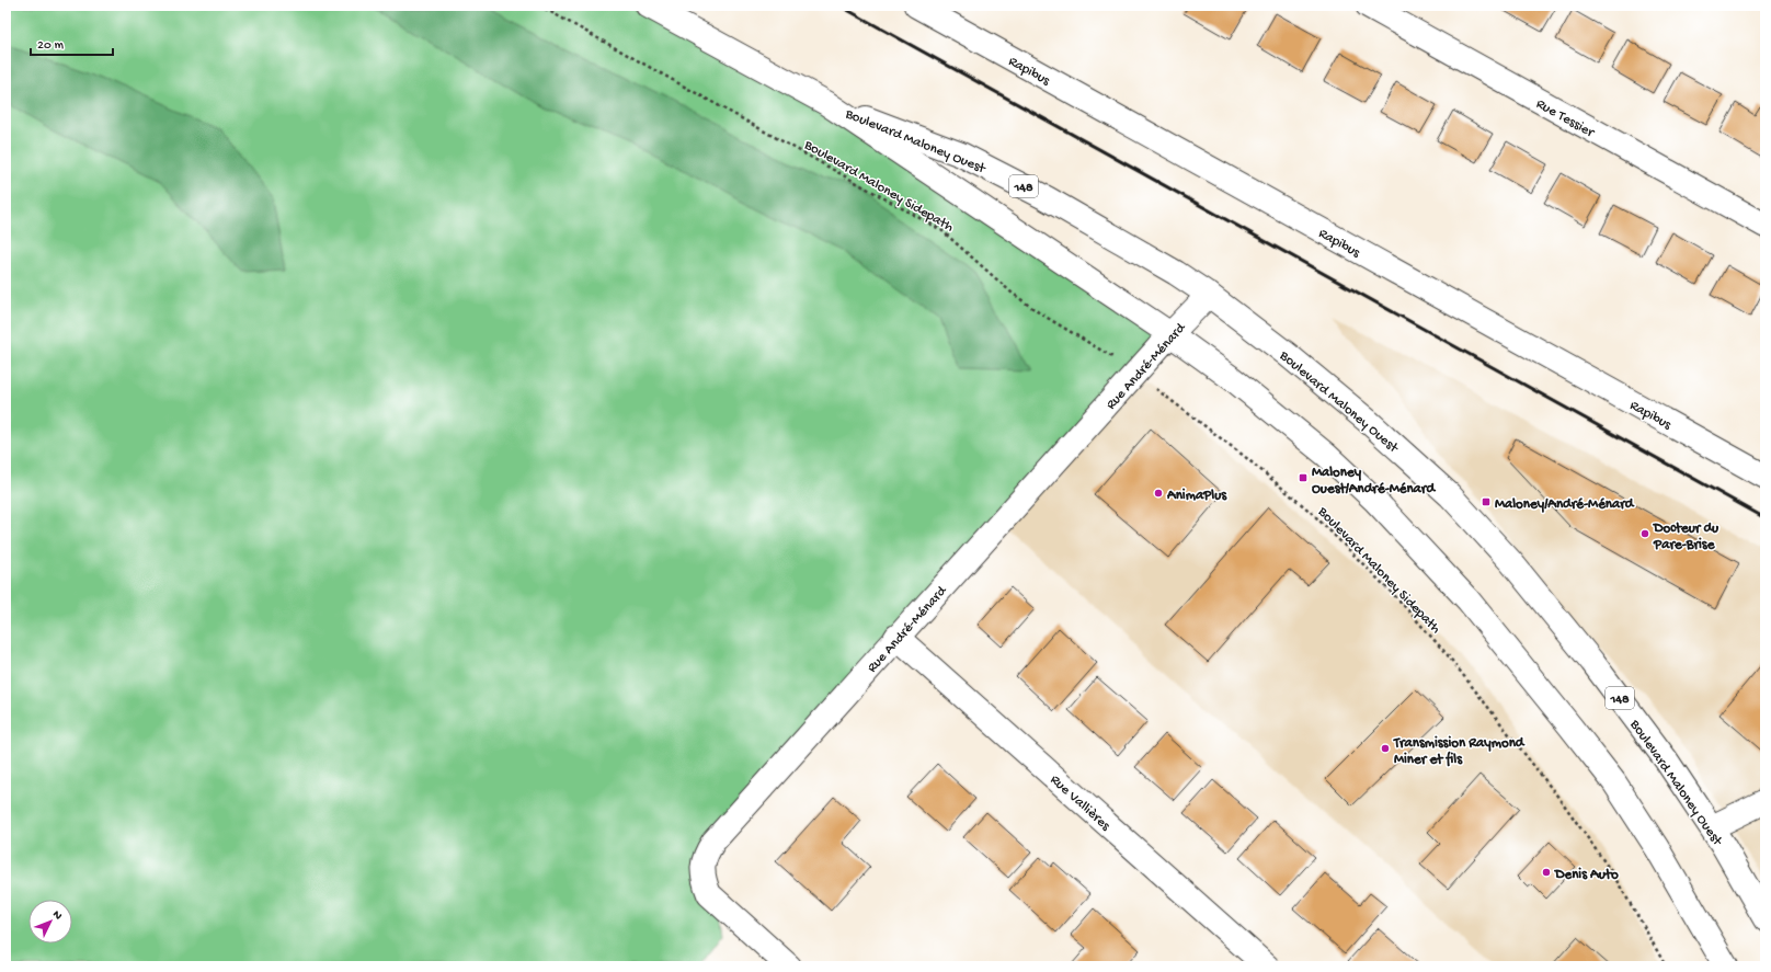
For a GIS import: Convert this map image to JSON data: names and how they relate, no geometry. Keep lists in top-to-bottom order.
{
  "streets": {
    "main road": [
      "Rapibus",
      "Rue Tessier",
      "Boulevard Maloney Ouest",
      "148",
      "Rue André-Ménard",
      "Rue Vallières"
    ],
    "path": ["Boulevard Maloney Sidepath"]
  },
  "crossings": [
    ["Boulevard Maloney Ouest", "Rue André-Ménard"],
    ["Boulevard Maloney Sidepath", "Rue André-Ménard"],
    ["Rue André-Ménard", "Rue Vallières"]
  ],
  "places": {
    "transit": ["Maloney Ouest/André-Ménard", "Maloney/André-Ménard"],
    "other": [
      "AnimaPlus",
      "Docteur du Pare-Brise",
      "Transmission Raymond Miner et fils",
      "Denis Auto"
    ]
  },
  "scale_bar": "20 m",
  "north": "top right"
}
